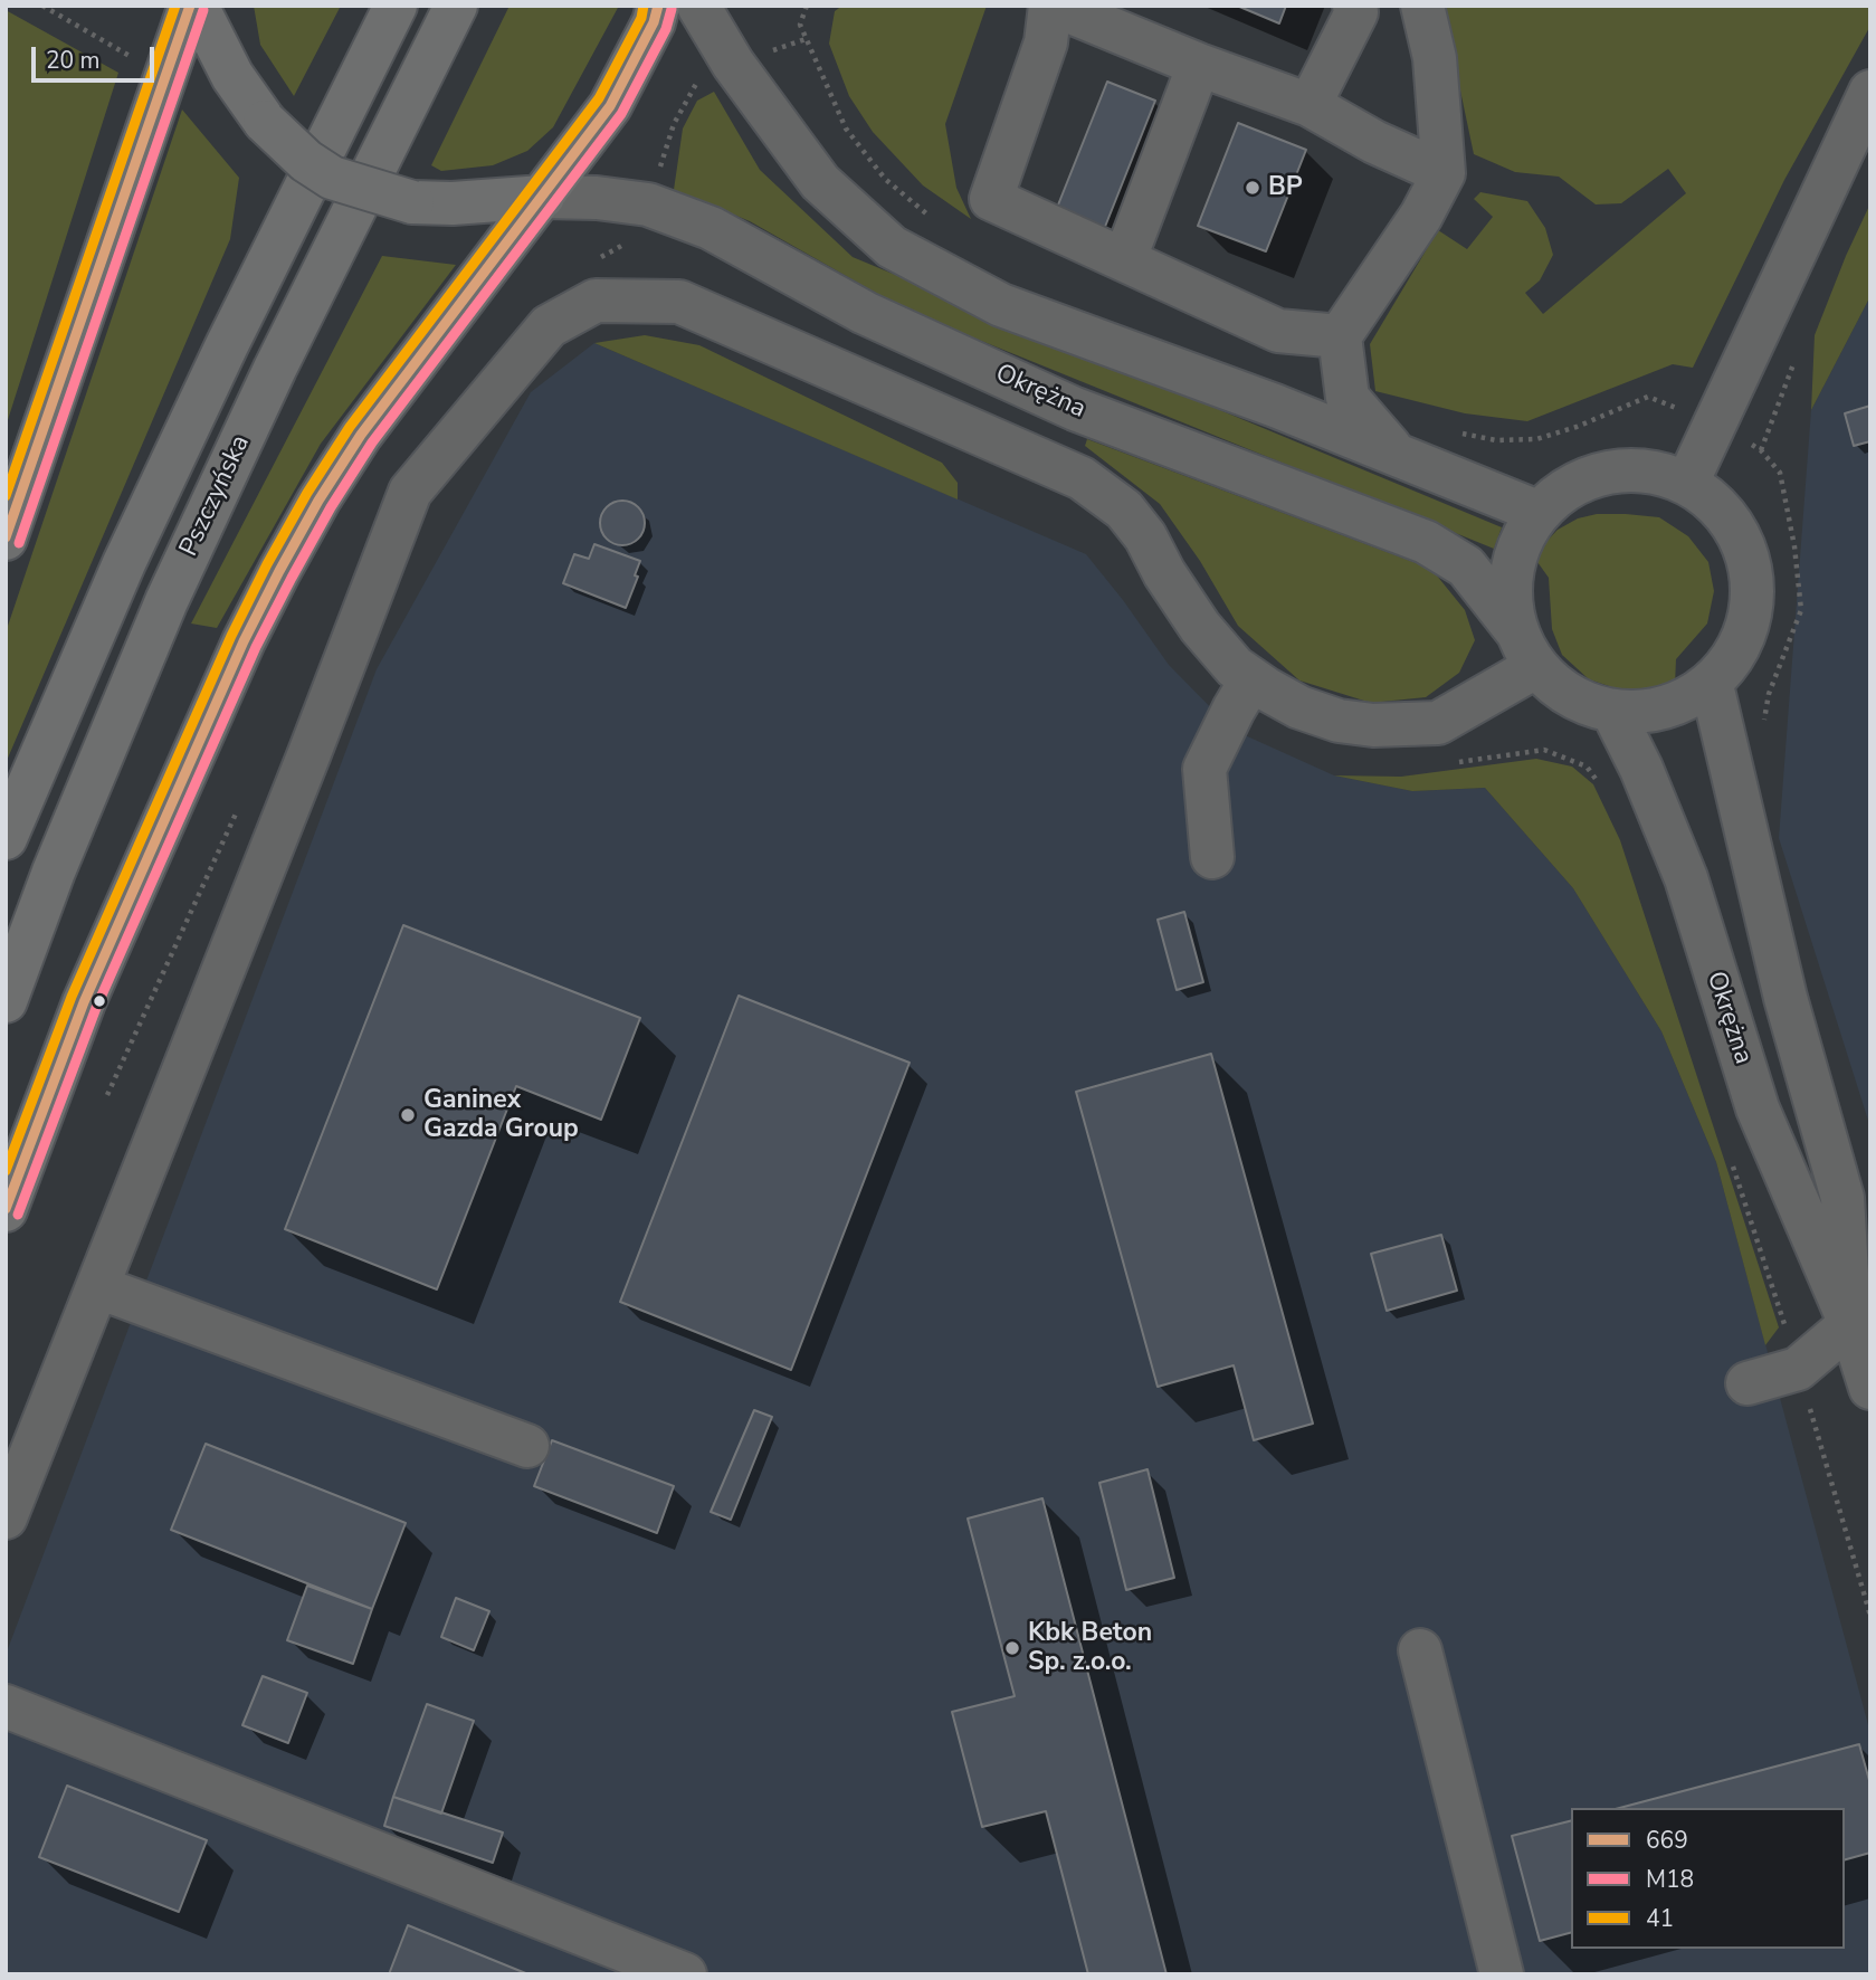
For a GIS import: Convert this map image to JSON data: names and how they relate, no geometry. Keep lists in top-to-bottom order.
{
  "streets": {
    "main road": ["Pszczyńska"],
    "street": ["Okrężna"]
  },
  "places": ["BP", "Ganinex Gazda Group", "Kbk Beton Sp. z.o.o."],
  "lines": ["transit line 669", "transit line 41", "transit line M18"],
  "legend": ["669", "M18", "41"],
  "scale_bar": "20 m"
}
